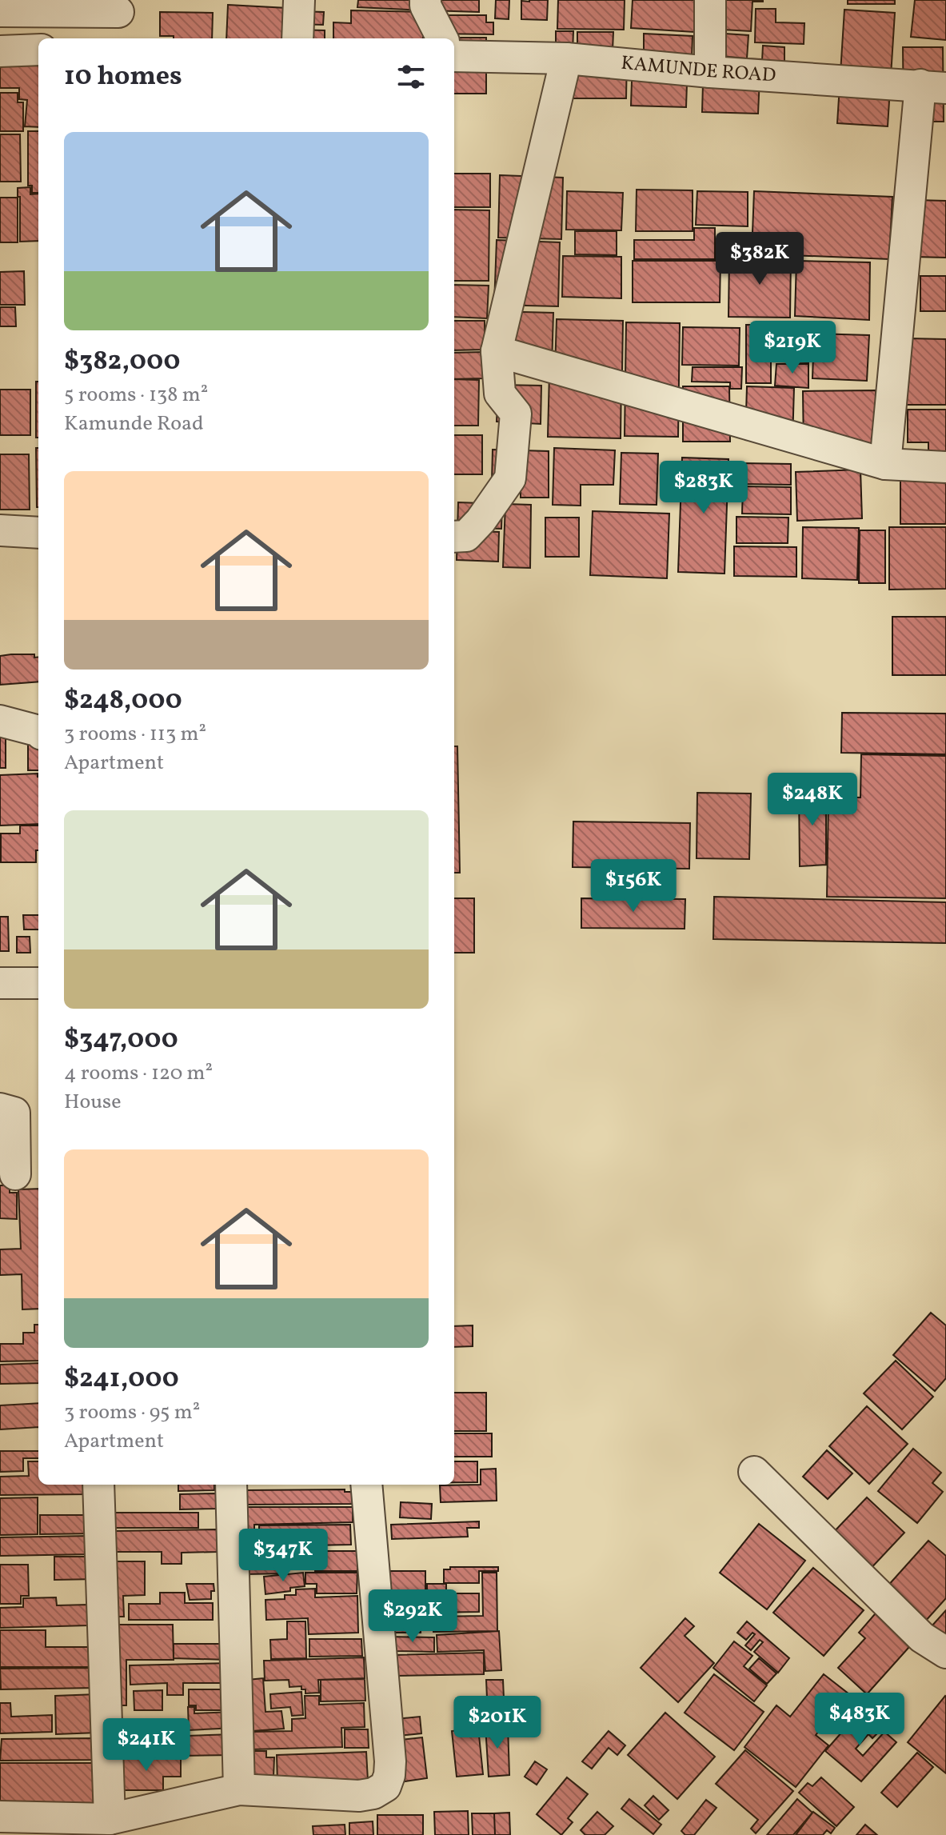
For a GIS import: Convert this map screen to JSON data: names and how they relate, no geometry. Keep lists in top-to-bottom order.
{
  "streets": {
    "street": ["KAMUNDE ROAD"]
  },
  "page": {
    "heading": "10 homes",
    "list": [
      {
        "name": "$382,000",
        "note": "5 rooms · 138 m² · Kamunde Road"
      },
      {
        "name": "$248,000",
        "note": "3 rooms · 113 m² · Apartment"
      },
      {
        "name": "$347,000",
        "note": "4 rooms · 120 m² · House"
      },
      {
        "name": "$241,000",
        "note": "3 rooms · 95 m² · Apartment"
      }
    ],
    "price": [
      "$382K",
      "$219K",
      "$283K",
      "$248K",
      "$156K",
      "$347K",
      "$292K",
      "$483K",
      "$201K",
      "$241K"
    ]
  }
}
